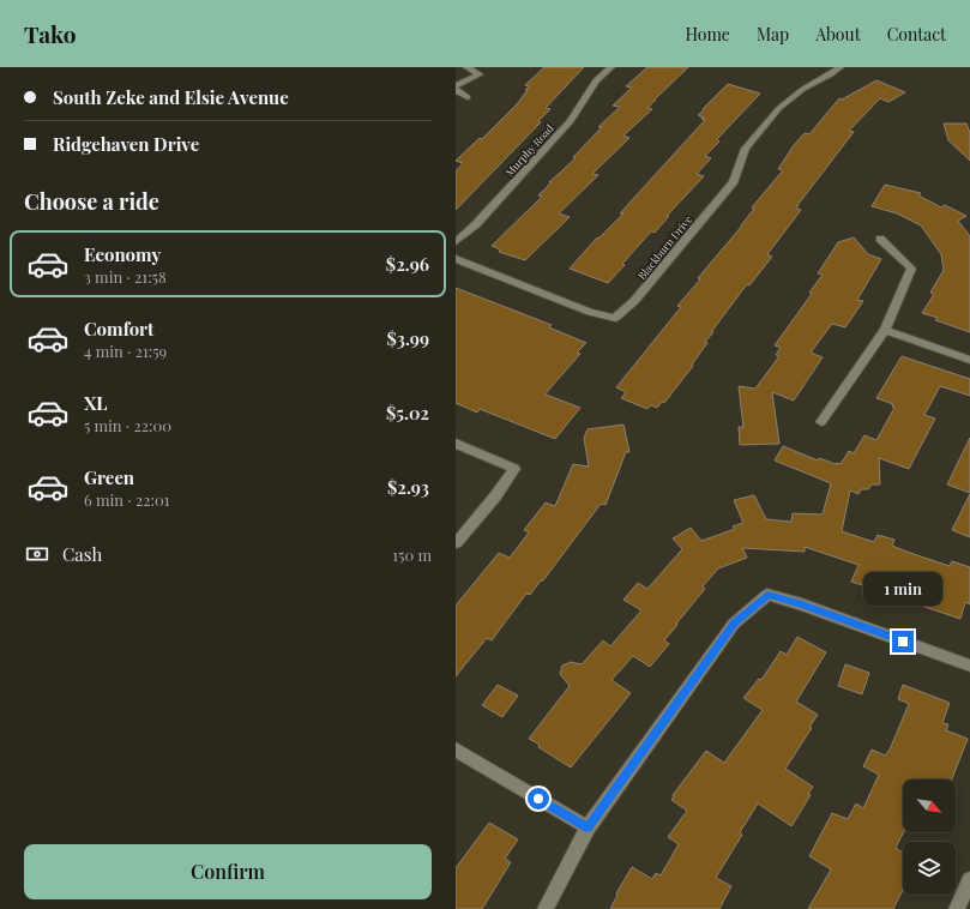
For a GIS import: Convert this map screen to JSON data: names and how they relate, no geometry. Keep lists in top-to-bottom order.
{
  "streets": {
    "street": ["Murphy Road", "Blackburn Drive"]
  },
  "north": "bottom right",
  "page": {
    "header": "Tako",
    "nav": [
      "Home",
      "Map",
      "About",
      "Contact"
    ],
    "banner": ["South Zeke and Elsie Avenue", "Ridgehaven Drive"],
    "heading": "Choose a ride",
    "list": [
      {
        "name": "Economy",
        "note": "3 min · 21:58",
        "value": "$2.96"
      },
      {
        "name": "Comfort",
        "note": "4 min · 21:59",
        "value": "$3.99"
      },
      {
        "name": "XL",
        "note": "5 min · 22:00",
        "value": "$5.02"
      },
      {
        "name": "Green",
        "note": "6 min · 22:01",
        "value": "$2.93"
      }
    ],
    "pay": ["Cash", "150 m"],
    "bubble": "1 min",
    "buttons": "Confirm"
  }
}
